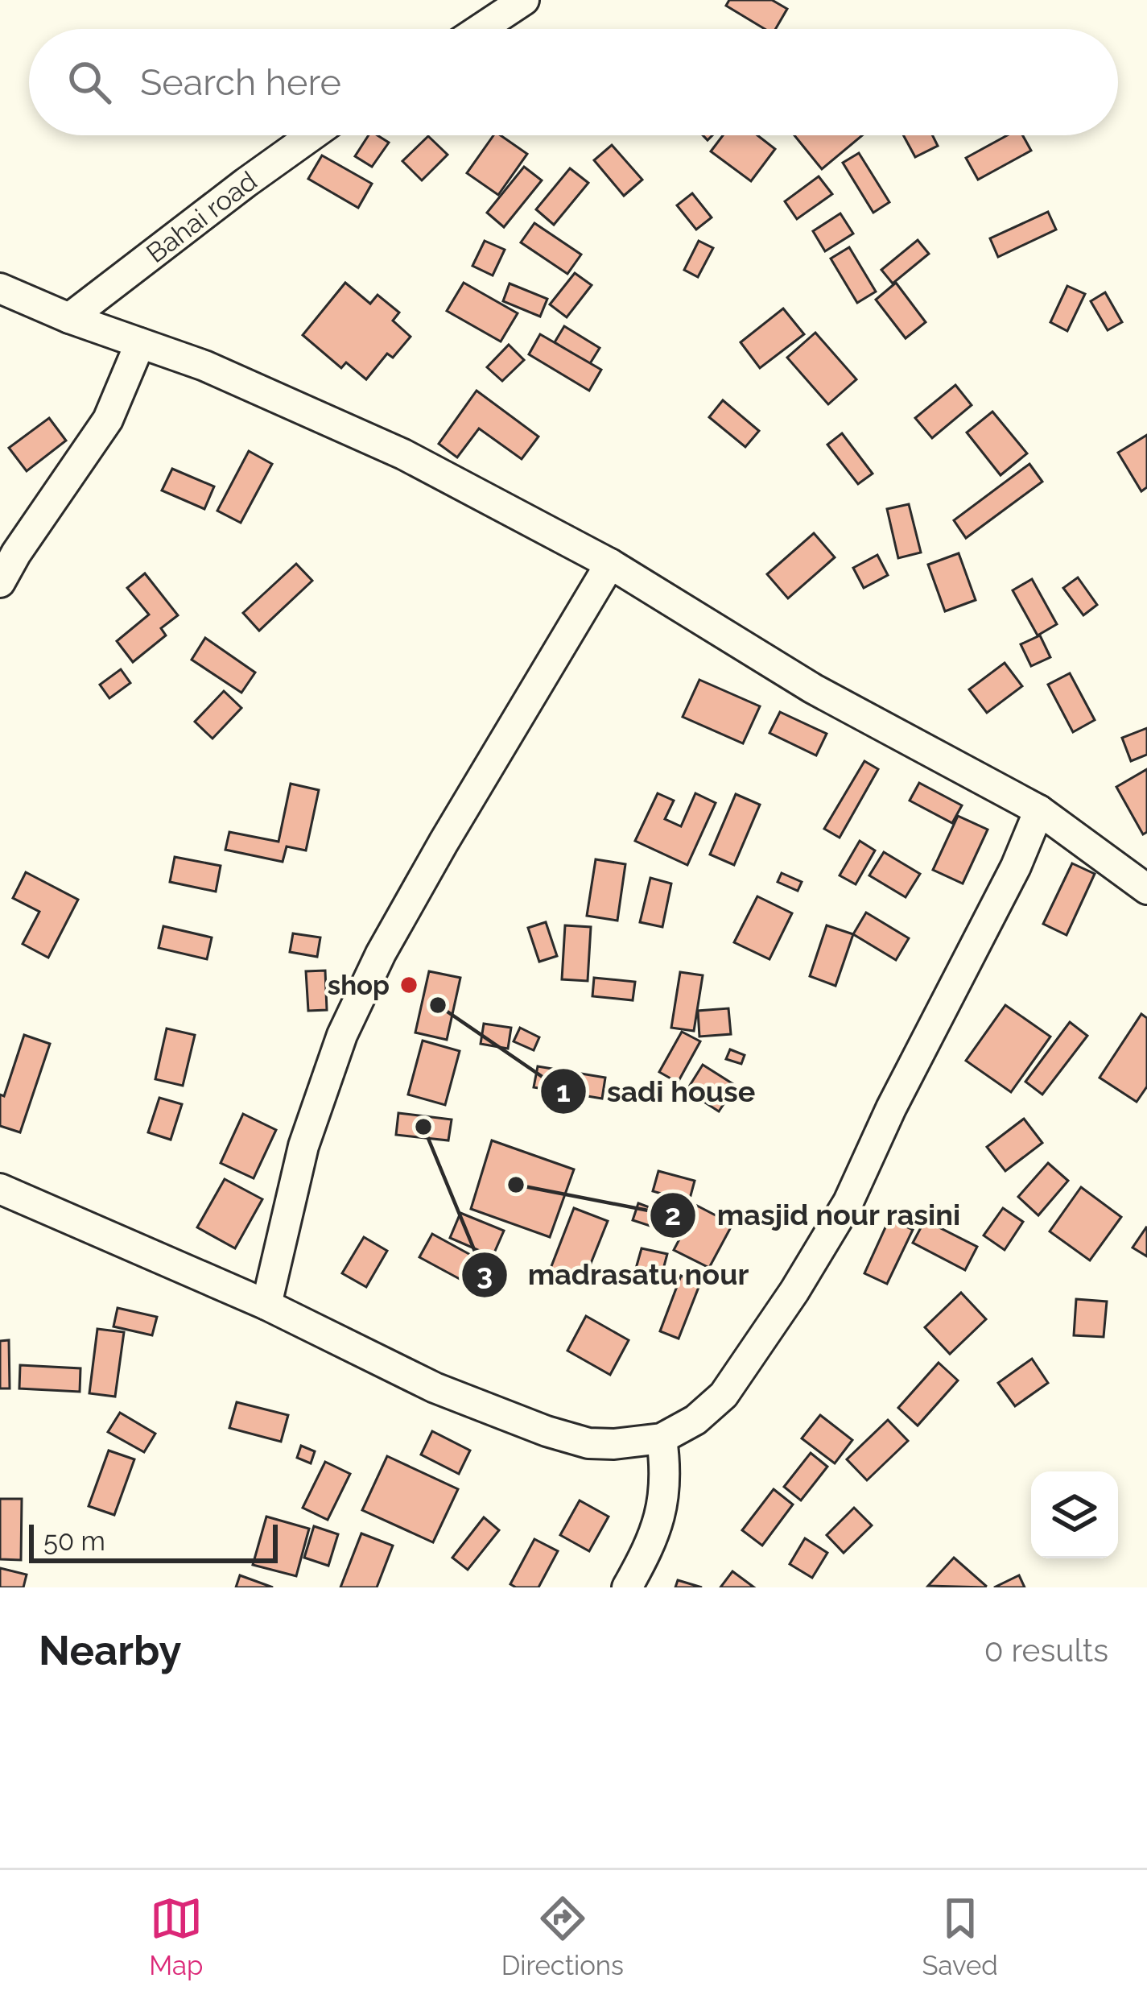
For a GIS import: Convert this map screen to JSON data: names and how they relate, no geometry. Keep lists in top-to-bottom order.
{
  "streets": {
    "street": ["Bahai road"]
  },
  "places": [
    "shop",
    "sadi house",
    "madrasatu nour",
    "masjid nour rasini"
  ],
  "scale_bar": "50 m",
  "page": {
    "search": "Search here",
    "scale": "50 m",
    "heading": ["Nearby", "0 results"],
    "nav": ["Map", "Directions", "Saved"]
  }
}
